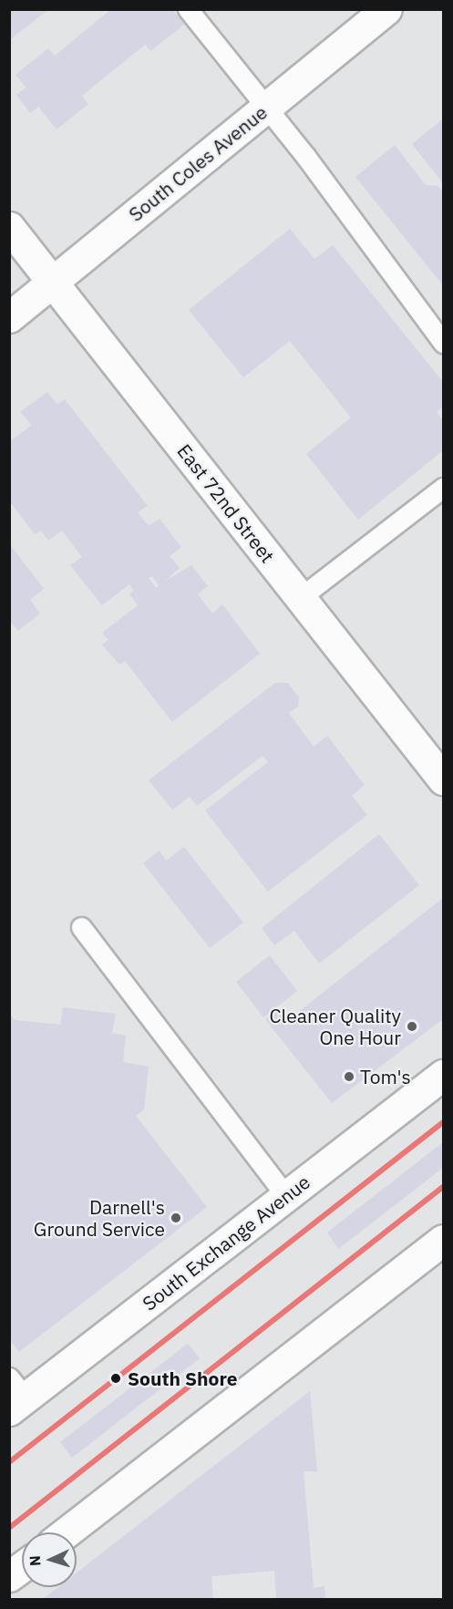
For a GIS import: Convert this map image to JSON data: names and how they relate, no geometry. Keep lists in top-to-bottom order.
{
  "streets": {
    "street": ["South Coles Avenue", "East 72nd Street", "South Exchange Avenue"]
  },
  "crossings": [
    ["South Coles Avenue", "East 72nd Street"]
  ],
  "places": [
    "Cleaner Quality One Hour",
    "Tom's",
    "Darnell's Ground Service",
    "South Shore"
  ],
  "north": "left"
}
